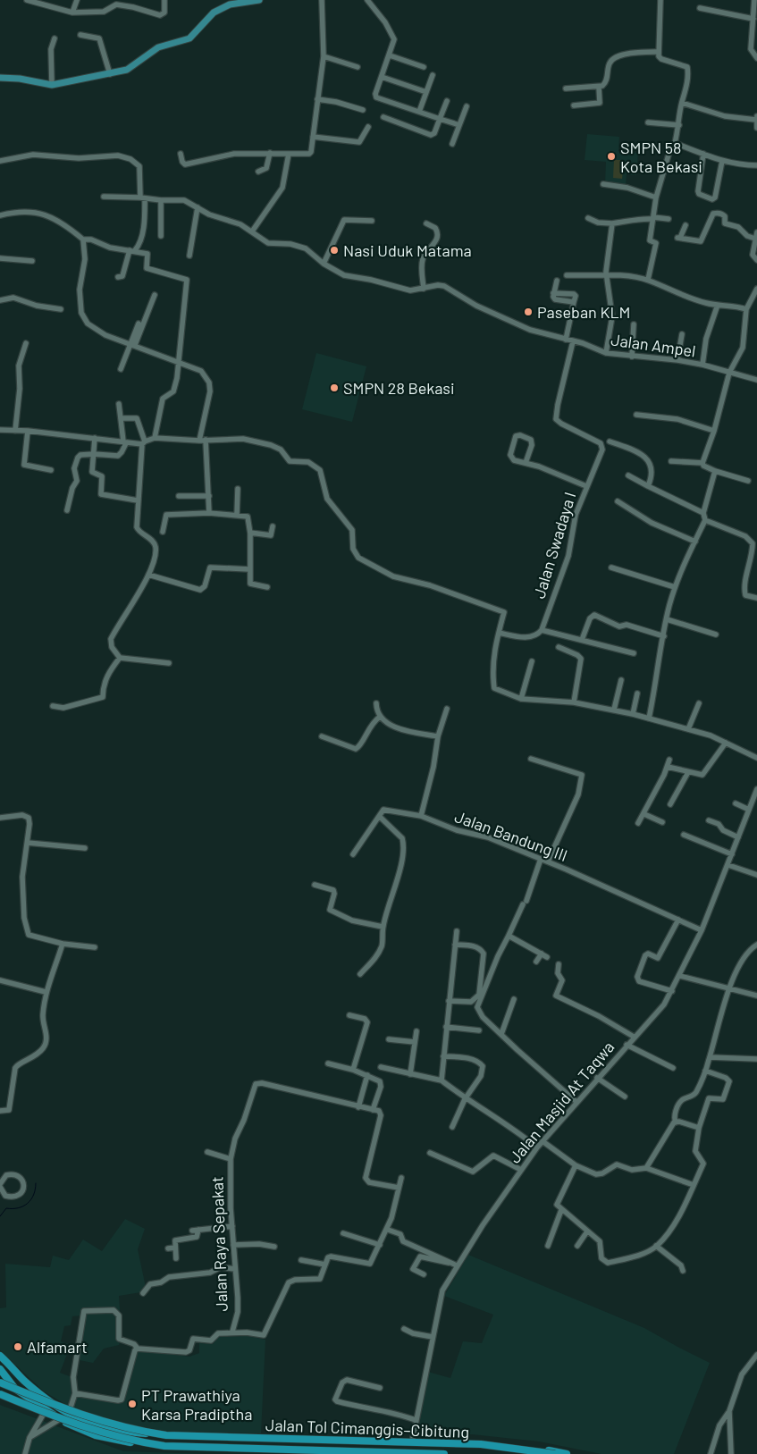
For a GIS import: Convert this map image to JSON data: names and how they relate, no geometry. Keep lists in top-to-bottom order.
{
  "streets": {
    "highway": ["Jalan Tol Cimanggis–Cibitung"],
    "street": [
      "Jalan Ampel",
      "Jalan Swadaya I",
      "Jalan Bandung III",
      "Jalan Masjid At Taqwa",
      "Jalan Raya Sepakat"
    ]
  },
  "crossings": [
    ["Jalan Ampel", "Jalan Swadaya I"],
    ["Jalan Bandung III", "Jalan Masjid At Taqwa"]
  ],
  "places": [
    "SMPN 58 Kota Bekasi",
    "Nasi Uduk Matama",
    "Paseban KLM",
    "SMPN 28 Bekasi",
    "Alfamart",
    "PT Prawathiya Karsa Pradiptha"
  ]
}
